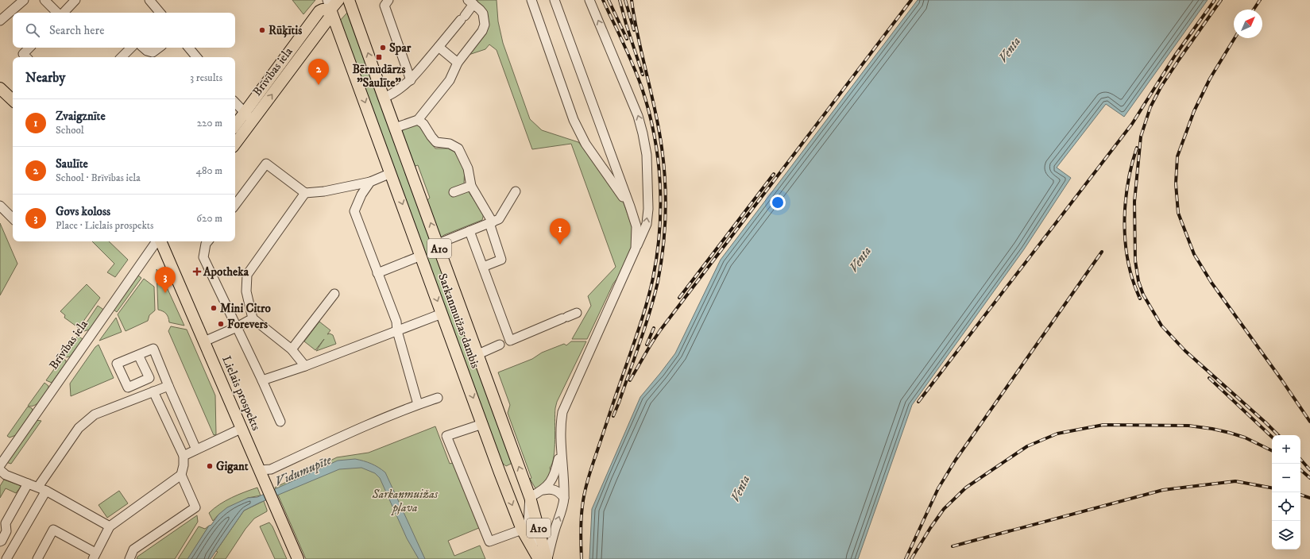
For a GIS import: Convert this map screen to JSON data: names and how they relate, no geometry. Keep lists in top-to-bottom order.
{
  "streets": {
    "main road": [
      "Brīvības iela",
      "A10",
      "Sarkanmuižas dambis",
      "Lielais prospekts"
    ]
  },
  "crossings": [
    ["Brīvības iela", "Sarkanmuižas dambis"]
  ],
  "water": ["Venta", "Vidumupīte"],
  "parks": ["Sarkanmuižas pļava"],
  "places": {
    "other": [
      "Rūķītis",
      "Spar",
      "Mini Citro",
      "Forevers",
      "Gigant"
    ],
    "transit": ["Bērnudārzs \"Saulīte\""],
    "health": ["Apotheka"]
  },
  "north": "top right",
  "page": {
    "search": "Search here",
    "heading": ["Nearby", "3 results"],
    "pins": ["2", "1", "3"],
    "list": [
      {
        "mark": "1",
        "name": "Zvaigznīte",
        "note": "School",
        "value": "220 m"
      },
      {
        "mark": "2",
        "name": "Saulīte",
        "note": "School · Brīvības iela",
        "value": "480 m"
      },
      {
        "mark": "3",
        "name": "Govs koloss",
        "note": "Place · Lielais prospekts",
        "value": "620 m"
      }
    ],
    "map_buttons": ["+", "−"]
  }
}
